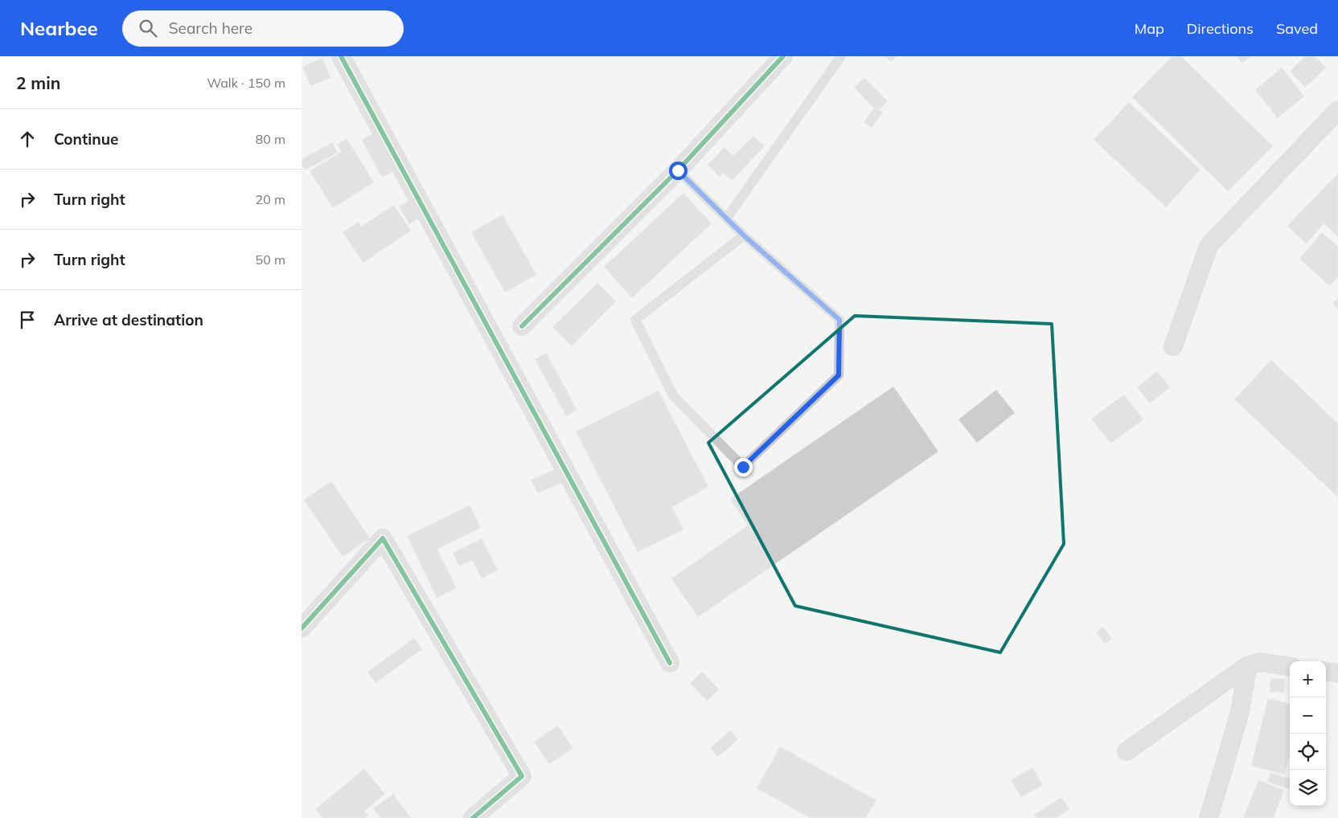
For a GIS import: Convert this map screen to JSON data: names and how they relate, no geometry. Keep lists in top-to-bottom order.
{
  "page": {
    "header": "Nearbee",
    "search": "Search here",
    "nav": ["Map", "Directions", "Saved"],
    "heading": ["2 min", "Walk · 150 m"],
    "list": [
      ["Continue", "80 m"],
      ["Turn right", "20 m"],
      ["Turn right", "50 m"],
      "Arrive at destination"
    ],
    "map_buttons": ["+", "−"]
  }
}
